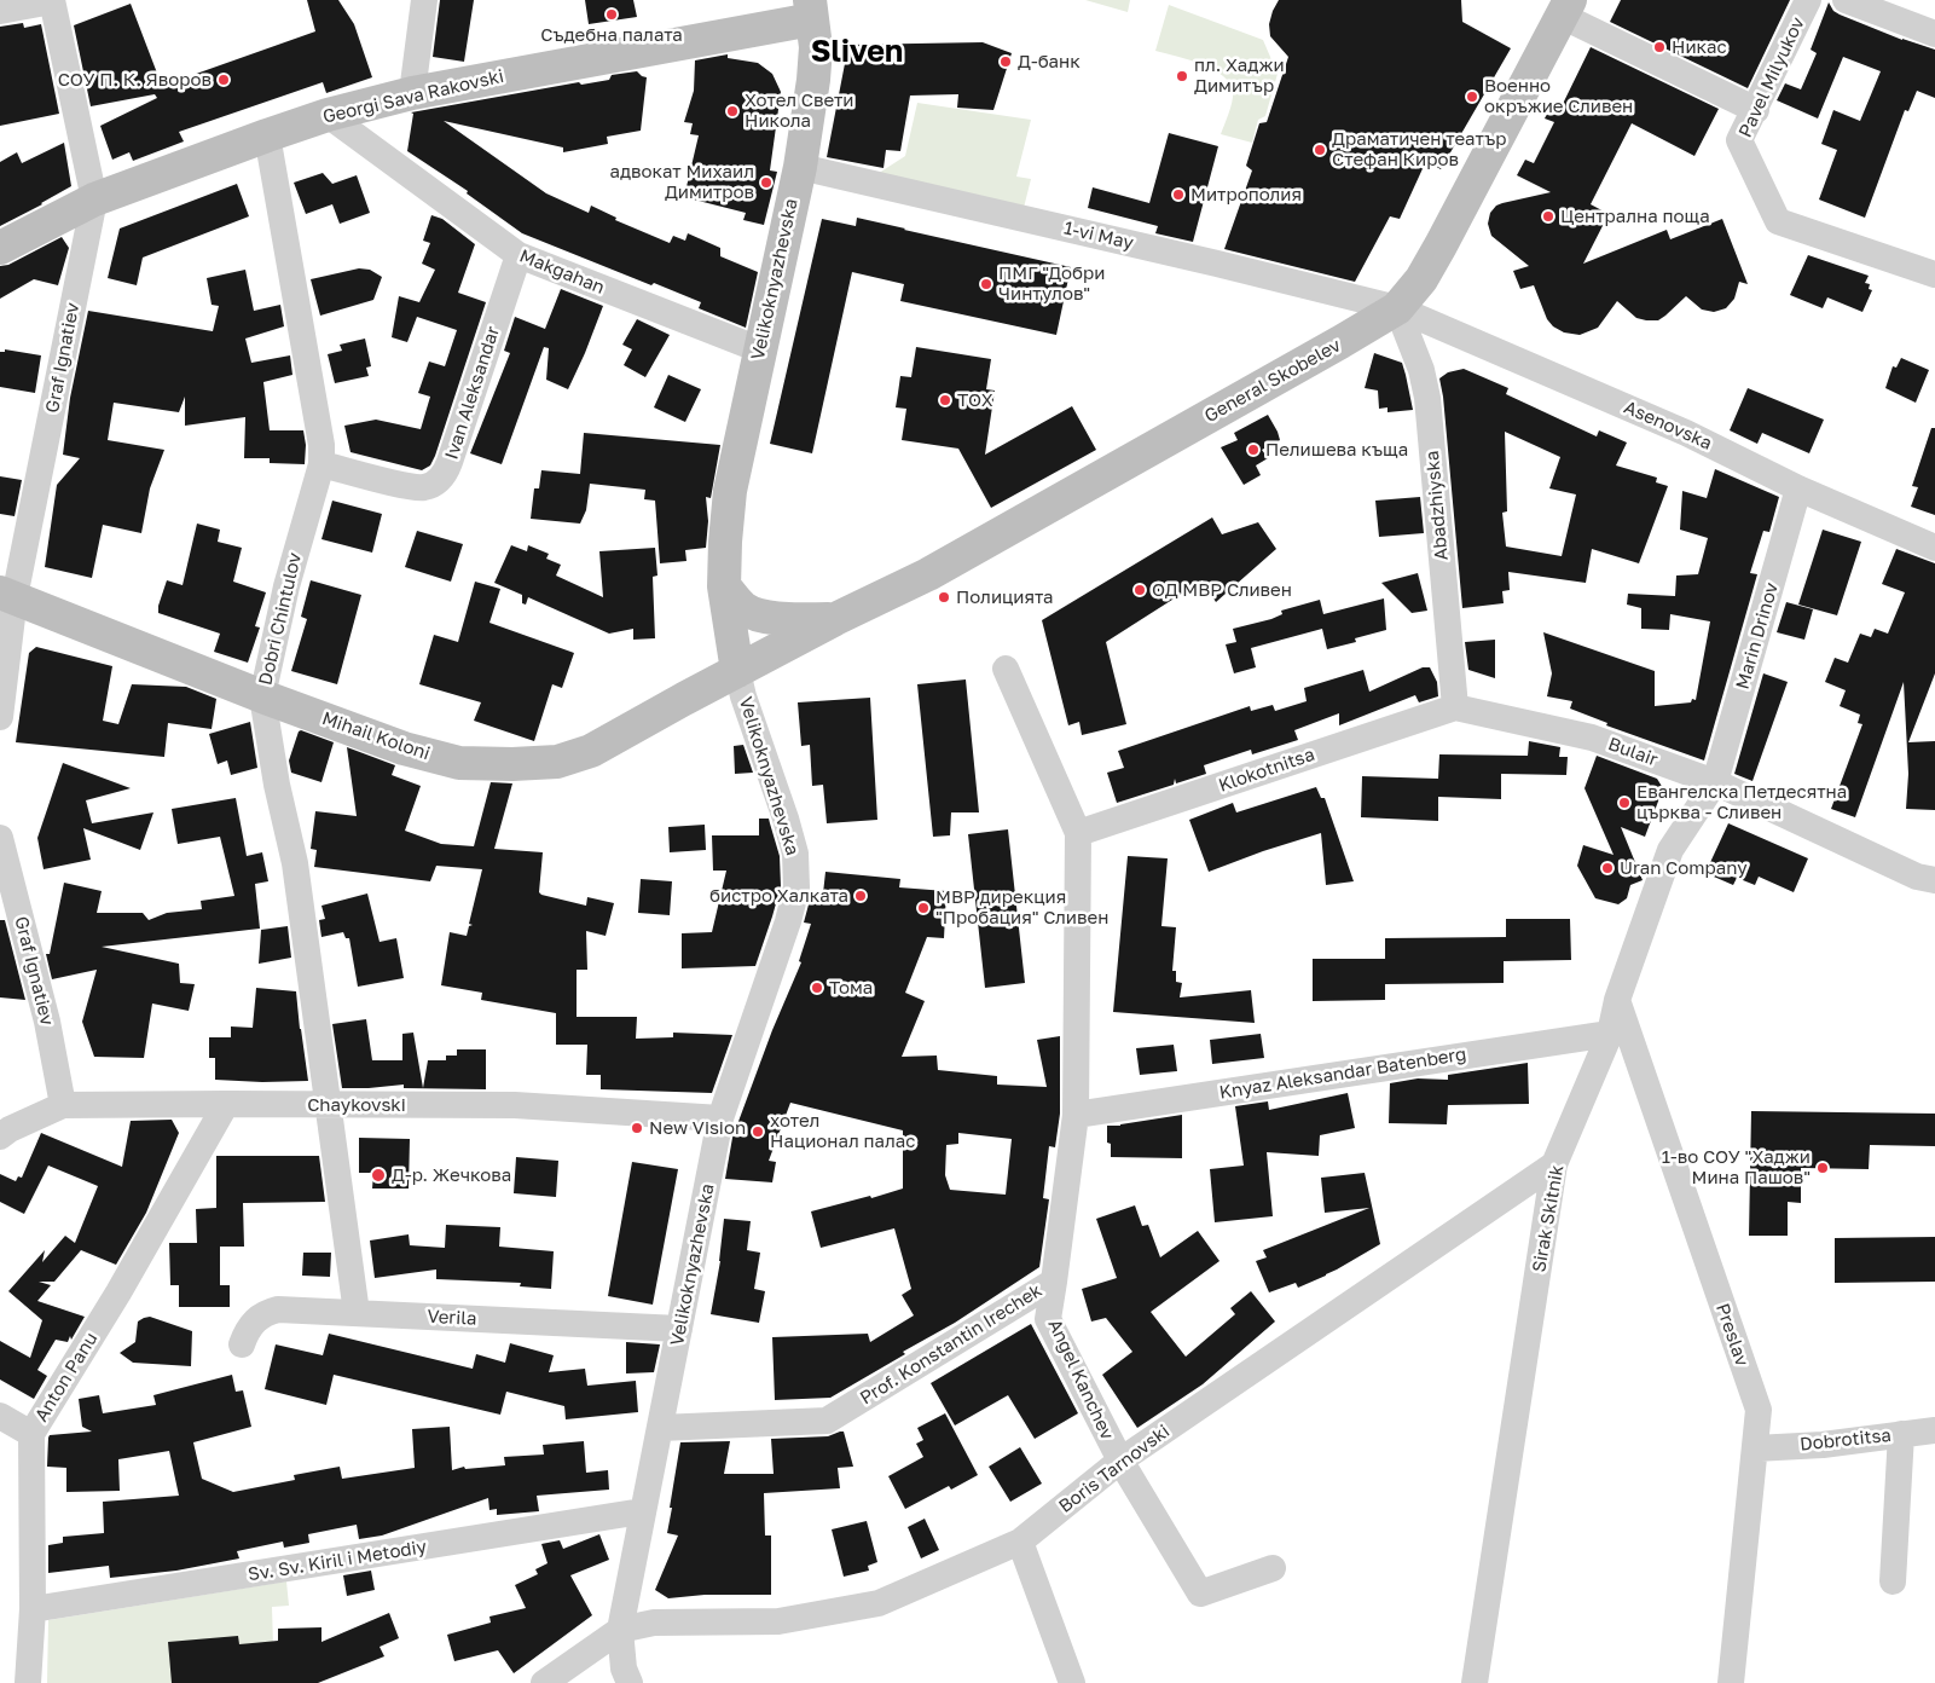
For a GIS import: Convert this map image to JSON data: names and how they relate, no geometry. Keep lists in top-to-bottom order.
{
  "streets": {
    "street": [
      "Pavel Milyukov",
      "Georgi Sava Rakovski",
      "1-vi May",
      "Makgahan",
      "Velikoknyazhevska",
      "Graf Ignatiev",
      "General Skobelev",
      "Ivan Aleksandar",
      "Asenovska",
      "Abadzhiyska",
      "Dobri Chintulov",
      "Marin Drinov",
      "Mihail Koloni",
      "Bulair",
      "Klokotnitsa",
      "Knyaz Aleksandar Batenberg",
      "Chaykovski",
      "Sirak Skitnik",
      "Verila",
      "Preslav",
      "Prof. Konstantin Irechek",
      "Anton Panu",
      "Angel Kanchev",
      "Dobrotitsa",
      "Boris Tarnovski",
      "Sv. Sv. Kiril i Metodiy"
    ]
  },
  "crossings": [
    ["Georgi Sava Rakovski", "Makgahan"],
    ["Georgi Sava Rakovski", "Velikoknyazhevska"],
    ["Georgi Sava Rakovski", "Graf Ignatiev"],
    ["Georgi Sava Rakovski", "Dobri Chintulov"],
    ["1-vi May", "Velikoknyazhevska"],
    ["1-vi May", "General Skobelev"],
    ["1-vi May", "Asenovska"],
    ["1-vi May", "Abadzhiyska"],
    ["Makgahan", "Velikoknyazhevska"],
    ["Makgahan", "Ivan Aleksandar"],
    ["Velikoknyazhevska", "General Skobelev"],
    ["Velikoknyazhevska", "Mihail Koloni"],
    ["Velikoknyazhevska", "Chaykovski"],
    ["Velikoknyazhevska", "Verila"],
    ["Velikoknyazhevska", "Prof. Konstantin Irechek"],
    ["Velikoknyazhevska", "Boris Tarnovski"],
    ["Velikoknyazhevska", "Sv. Sv. Kiril i Metodiy"],
    ["Graf Ignatiev", "Mihail Koloni"],
    ["Graf Ignatiev", "Chaykovski"],
    ["General Skobelev", "Asenovska"],
    ["General Skobelev", "Abadzhiyska"],
    ["General Skobelev", "Mihail Koloni"],
    ["Ivan Aleksandar", "Dobri Chintulov"],
    ["Asenovska", "Abadzhiyska"],
    ["Asenovska", "Marin Drinov"],
    ["Abadzhiyska", "Bulair"],
    ["Abadzhiyska", "Klokotnitsa"],
    ["Dobri Chintulov", "Mihail Koloni"],
    ["Dobri Chintulov", "Chaykovski"],
    ["Dobri Chintulov", "Verila"],
    ["Marin Drinov", "Bulair"],
    ["Marin Drinov", "Sirak Skitnik"],
    ["Bulair", "Klokotnitsa"],
    ["Bulair", "Sirak Skitnik"],
    ["Klokotnitsa", "Prof. Konstantin Irechek"],
    ["Knyaz Aleksandar Batenberg", "Sirak Skitnik"],
    ["Knyaz Aleksandar Batenberg", "Prof. Konstantin Irechek"],
    ["Chaykovski", "Anton Panu"],
    ["Sirak Skitnik", "Preslav"],
    ["Sirak Skitnik", "Boris Tarnovski"],
    ["Preslav", "Dobrotitsa"],
    ["Prof. Konstantin Irechek", "Angel Kanchev"],
    ["Anton Panu", "Sv. Sv. Kiril i Metodiy"],
    ["Angel Kanchev", "Boris Tarnovski"]
  ],
  "districts": ["Sliven"],
  "places": [
    "Съдебна палата",
    "Никас",
    "Д-банк",
    "пл. Хаджи Димитър",
    "СОУ П. К. Яворов",
    "Военно окръжие Сливен",
    "Хотел Свети Никола",
    "Драматичен театър Стефан Киров",
    "адвокат Михаил Димитров",
    "Митрополия",
    "Централна поща",
    "ПМГ \"Добри Чинтулов\"",
    "ТОХ",
    "Пелишева къща",
    "ОД МВР Сливен",
    "Полицията",
    "Евангелска Петдесятна църква - Сливен",
    "Uran Company",
    "бистро Халката",
    "МВР дирекция \"Пробация\" Сливен",
    "Тома",
    "New Vision",
    "хотел Национал палас",
    "1-во СОУ \"Хаджи Мина Пашов\"",
    "Д-р. Жечкова"
  ]
}
